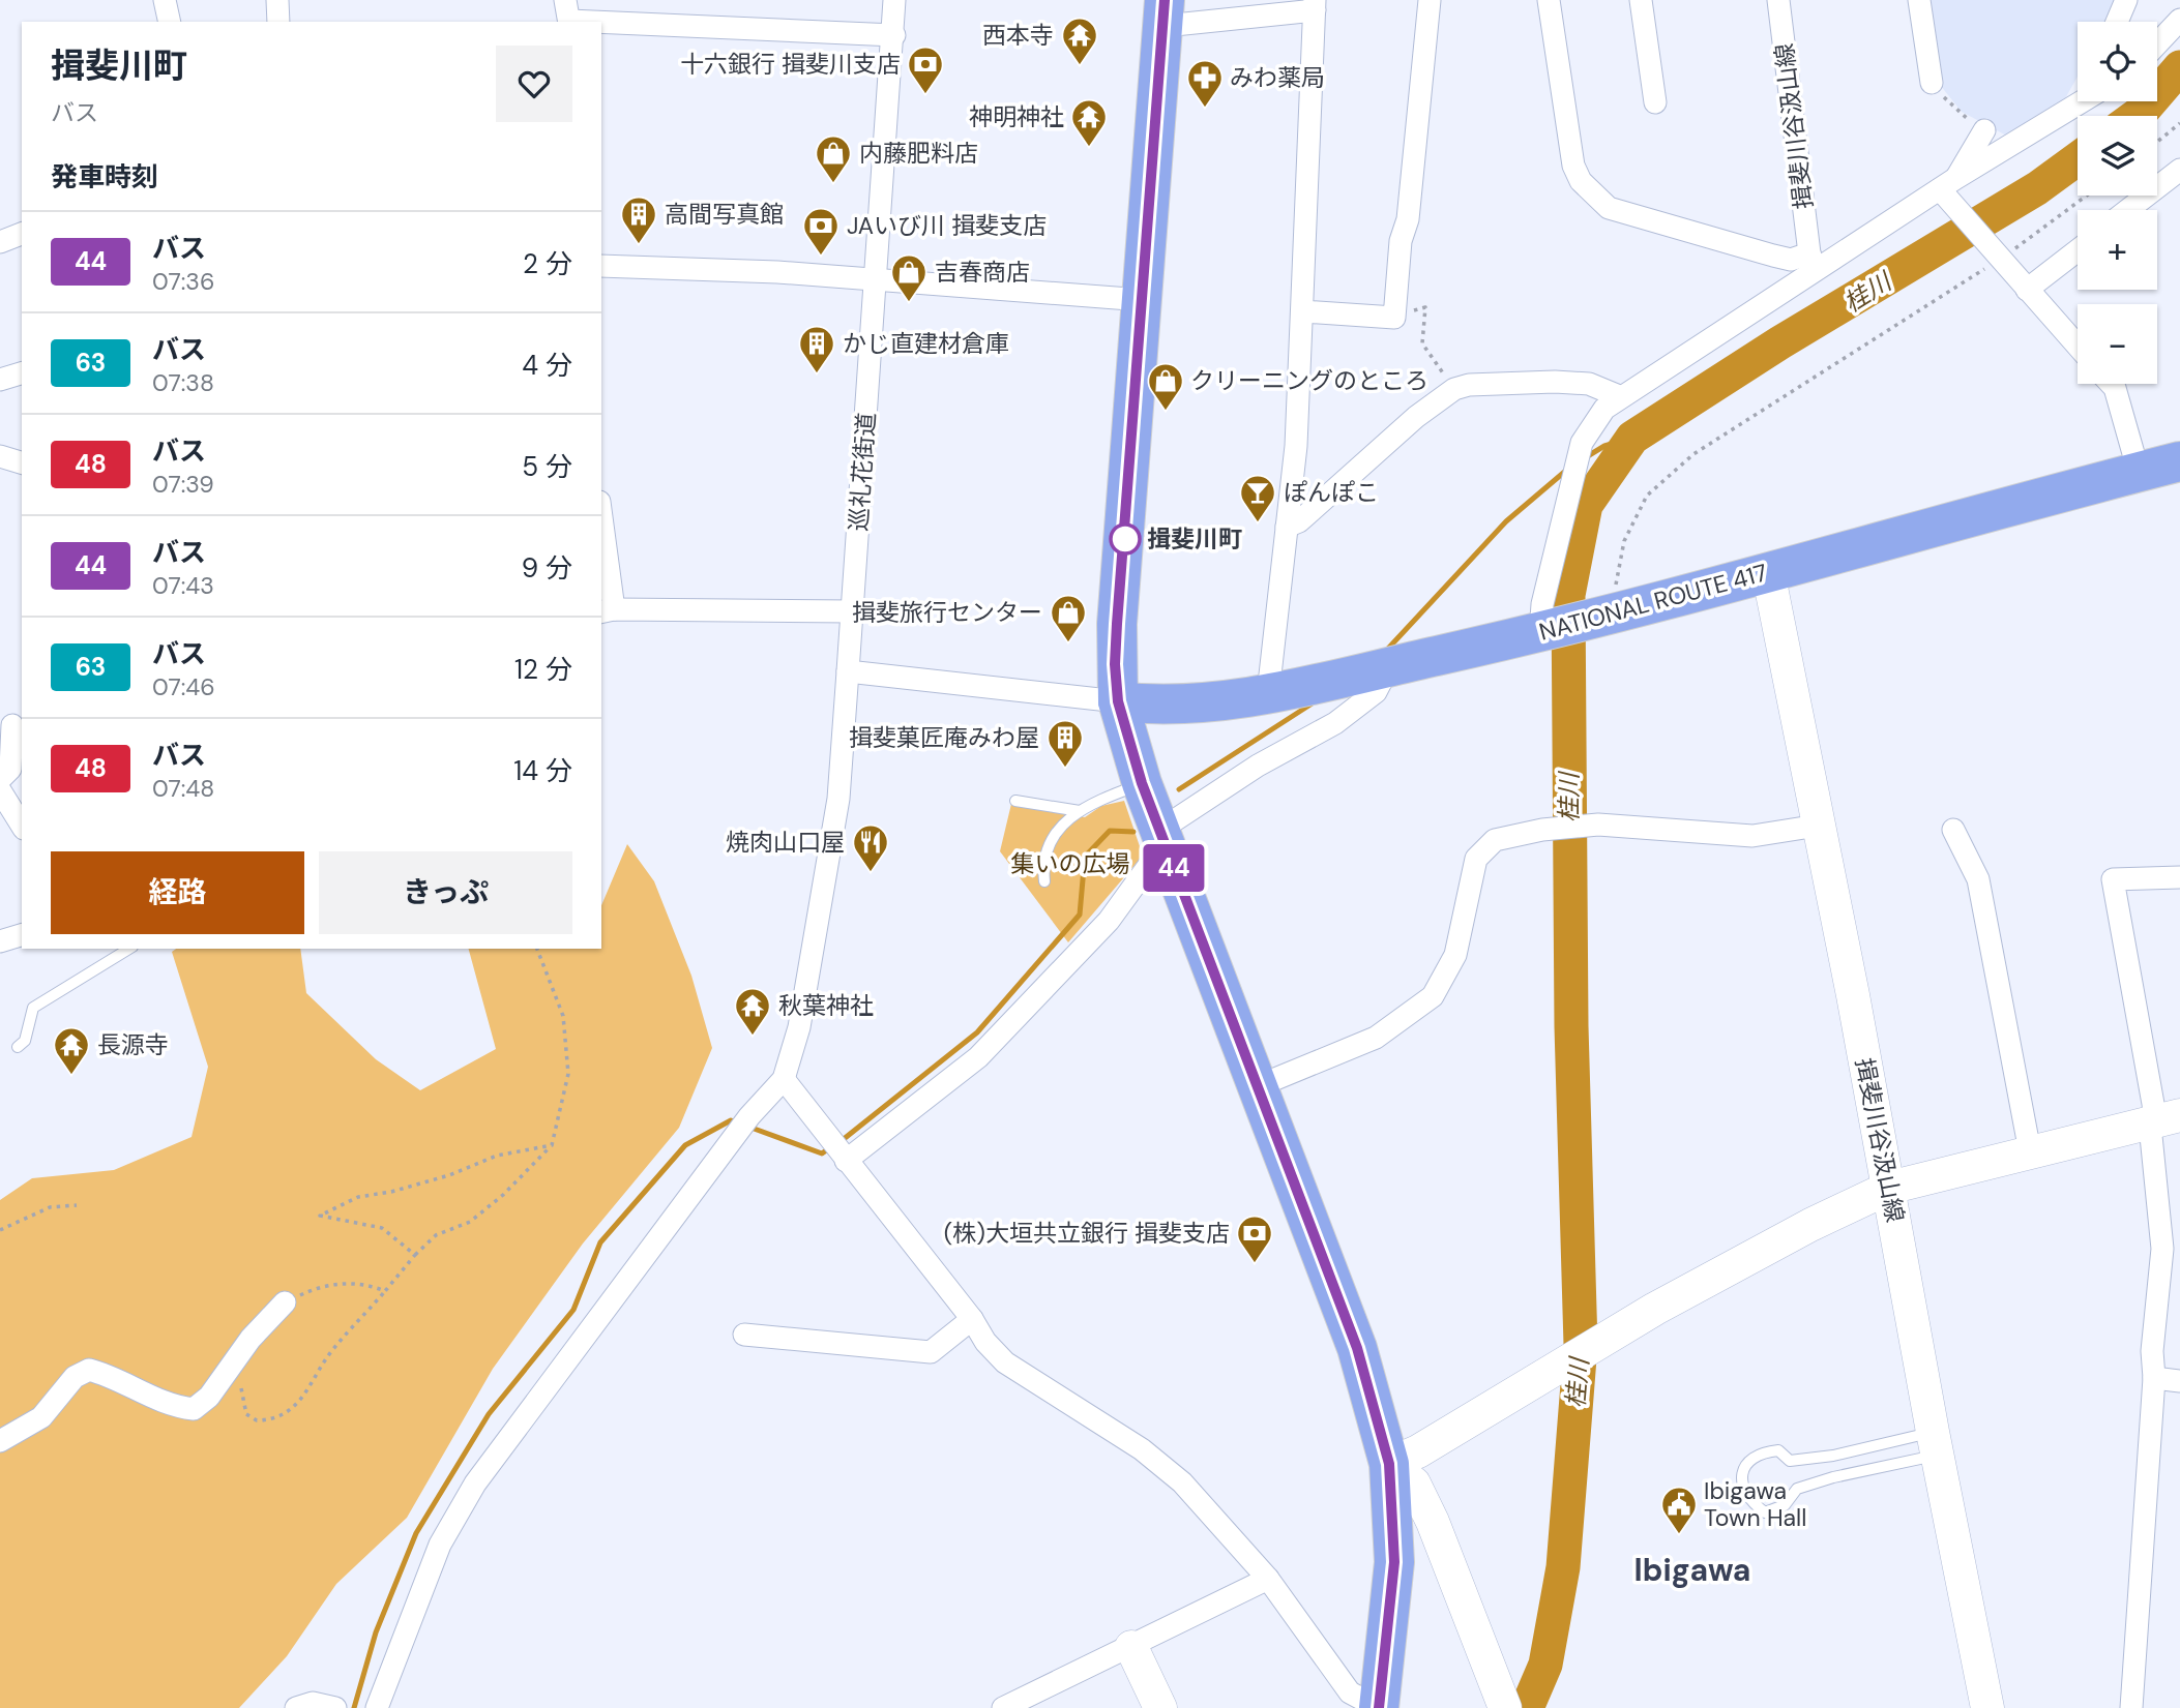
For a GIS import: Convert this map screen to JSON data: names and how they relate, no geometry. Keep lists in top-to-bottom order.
{
  "streets": {
    "highway": ["NATIONAL ROUTE 417"],
    "street": ["揖斐川谷汲山線", "巡礼花街道"]
  },
  "crossings": [
    ["揖斐川谷汲山線", "NATIONAL ROUTE 417"]
  ],
  "districts": ["Ibigawa"],
  "water": ["桂川"],
  "parks": ["集いの広場"],
  "places": {
    "temple": [
      "西本寺",
      "神明神社",
      "秋葉神社",
      "長源寺"
    ],
    "bank": ["十六銀行 揖斐川支店", "JAいび川 揖斐支店", "(株)大垣共立銀行 揖斐支店"],
    "pharmacy": ["みわ薬局"],
    "shop": [
      "内藤肥料店",
      "吉春商店",
      "クリーニングのところ",
      "揖斐旅行センター"
    ],
    "building": ["高間写真館", "かじ直建材倉庫", "揖斐菓匠庵みわ屋"],
    "bar": ["ぽんぽこ"],
    "other": ["揖斐川町"],
    "restaurant": ["焼肉山口屋"],
    "public building": ["Ibigawa Town Hall"]
  },
  "lines": ["bus line 44"],
  "page": {
    "on_map": "44",
    "map_buttons": ["+", "−"],
    "heading": [
      ["揖斐川町", "バス"],
      "発車時刻"
    ],
    "list": [
      {
        "mark": "44",
        "name": "バス",
        "note": "07:36",
        "value": "2 分"
      },
      {
        "mark": "63",
        "name": "バス",
        "note": "07:38",
        "value": "4 分"
      },
      {
        "mark": "48",
        "name": "バス",
        "note": "07:39",
        "value": "5 分"
      },
      {
        "mark": "44",
        "name": "バス",
        "note": "07:43",
        "value": "9 分"
      },
      {
        "mark": "63",
        "name": "バス",
        "note": "07:46",
        "value": "12 分"
      },
      {
        "mark": "48",
        "name": "バス",
        "note": "07:48",
        "value": "14 分"
      }
    ],
    "buttons": ["経路", "きっぷ"]
  }
}
